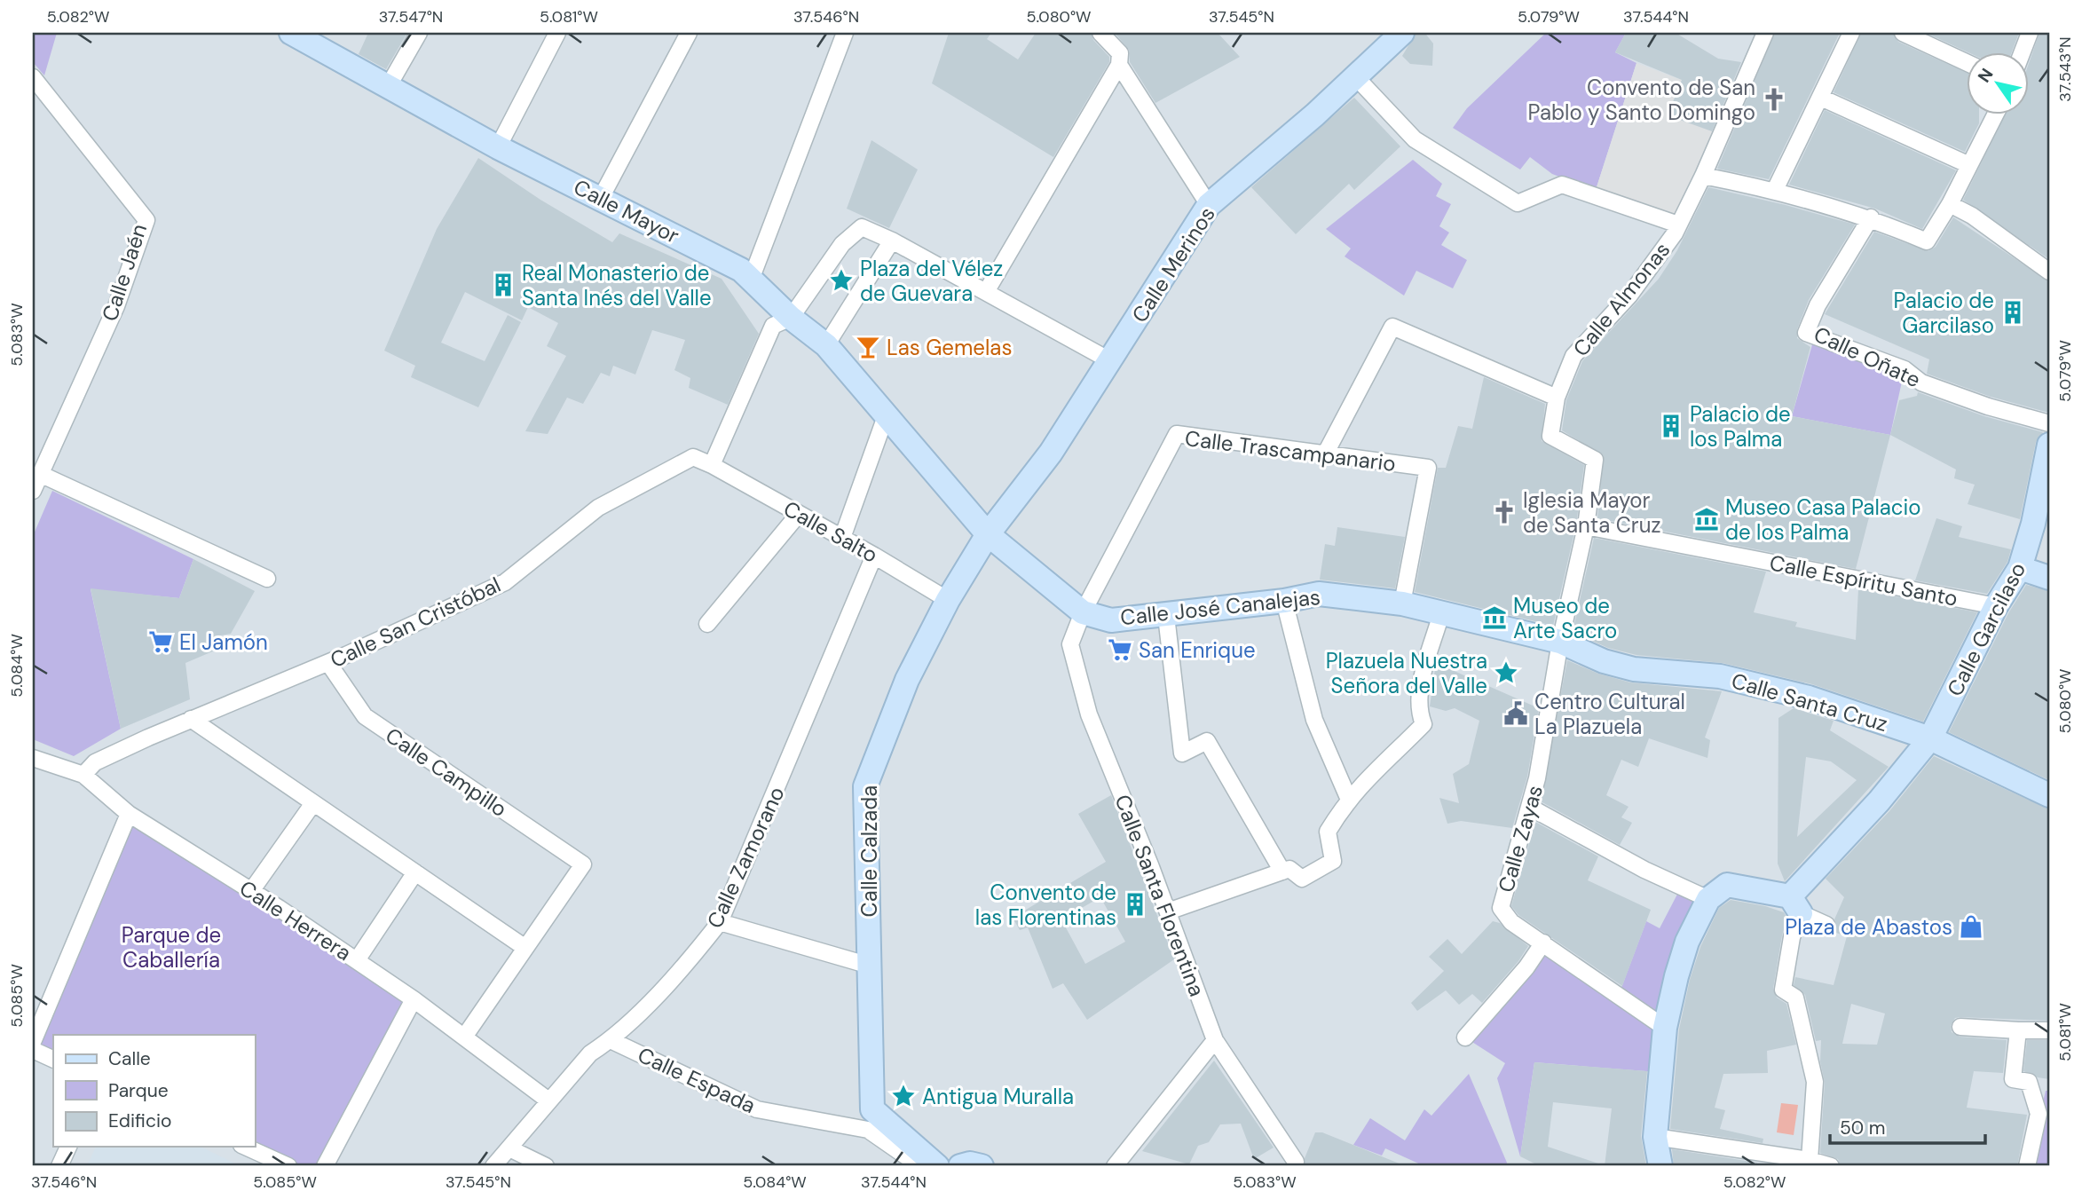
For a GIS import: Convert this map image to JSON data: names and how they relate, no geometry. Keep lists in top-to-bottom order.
{
  "streets": {
    "street": [
      "Calle Mayor",
      "Calle Merinos",
      "Calle Jaén",
      "Calle Almonas",
      "Calle Oñate",
      "Calle Trascampanario",
      "Calle Salto",
      "Calle Espíritu Santo",
      "Calle José Canalejas",
      "Calle San Cristóbal",
      "Calle Garcilaso",
      "Calle Santa Cruz",
      "Calle Campillo",
      "Calle Zayas",
      "Calle Calzada",
      "Calle Zamorano",
      "Calle Santa Florentina",
      "Calle Herrera",
      "Calle Espada"
    ]
  },
  "crossings": [
    ["Calle Mayor", "Calle Merinos"],
    ["Calle Mayor", "Calle José Canalejas"],
    ["Calle Mayor", "Calle Calzada"],
    ["Calle Merinos", "Calle José Canalejas"],
    ["Calle Merinos", "Calle Calzada"],
    ["Calle Almonas", "Calle Espíritu Santo"],
    ["Calle Almonas", "Calle Zayas"],
    ["Calle Trascampanario", "Calle José Canalejas"],
    ["Calle Trascampanario", "Calle Santa Florentina"],
    ["Calle Salto", "Calle San Cristóbal"],
    ["Calle Salto", "Calle Calzada"],
    ["Calle Salto", "Calle Zamorano"],
    ["Calle Espíritu Santo", "Calle Garcilaso"],
    ["Calle Espíritu Santo", "Calle Zayas"],
    ["Calle José Canalejas", "Calle Calzada"],
    ["Calle José Canalejas", "Calle Santa Florentina"],
    ["Calle San Cristóbal", "Calle Campillo"],
    ["Calle San Cristóbal", "Calle Herrera"],
    ["Calle Garcilaso", "Calle Santa Cruz"],
    ["Calle Santa Cruz", "Calle Zayas"],
    ["Calle Zamorano", "Calle Herrera"],
    ["Calle Zamorano", "Calle Espada"]
  ],
  "parks": ["Parque de Caballería"],
  "places": {
    "church": ["Convento de San Pablo y Santo Domingo", "Iglesia Mayor de Santa Cruz"],
    "place": ["Plaza del Vélez de Guevara", "Plazuela Nuestra Señora del Valle", "Antigua Muralla"],
    "building": [
      "Real Monasterio de Santa Inés del Valle",
      "Palacio de Garcilaso",
      "Palacio de los Palma",
      "Convento de las Florentinas"
    ],
    "bar": ["Las Gemelas"],
    "museum": ["Museo Casa Palacio de los Palma", "Museo de Arte Sacro"],
    "supermarket": ["El Jamón", "San Enrique"],
    "public building": ["Centro Cultural La Plazuela"],
    "shop": ["Plaza de Abastos"]
  },
  "legend": ["Calle", "Parque", "Edificio"],
  "scale_bar": "50 m",
  "north": "top left",
  "coordinates": [
    "5.082°W",
    "37.547°N",
    "5.081°W",
    "37.546°N",
    "5.080°W",
    "37.545°N",
    "5.079°W",
    "37.544°N",
    "37.543°N",
    "5.083°W",
    "5.084°W",
    "5.085°W"
  ]
}
